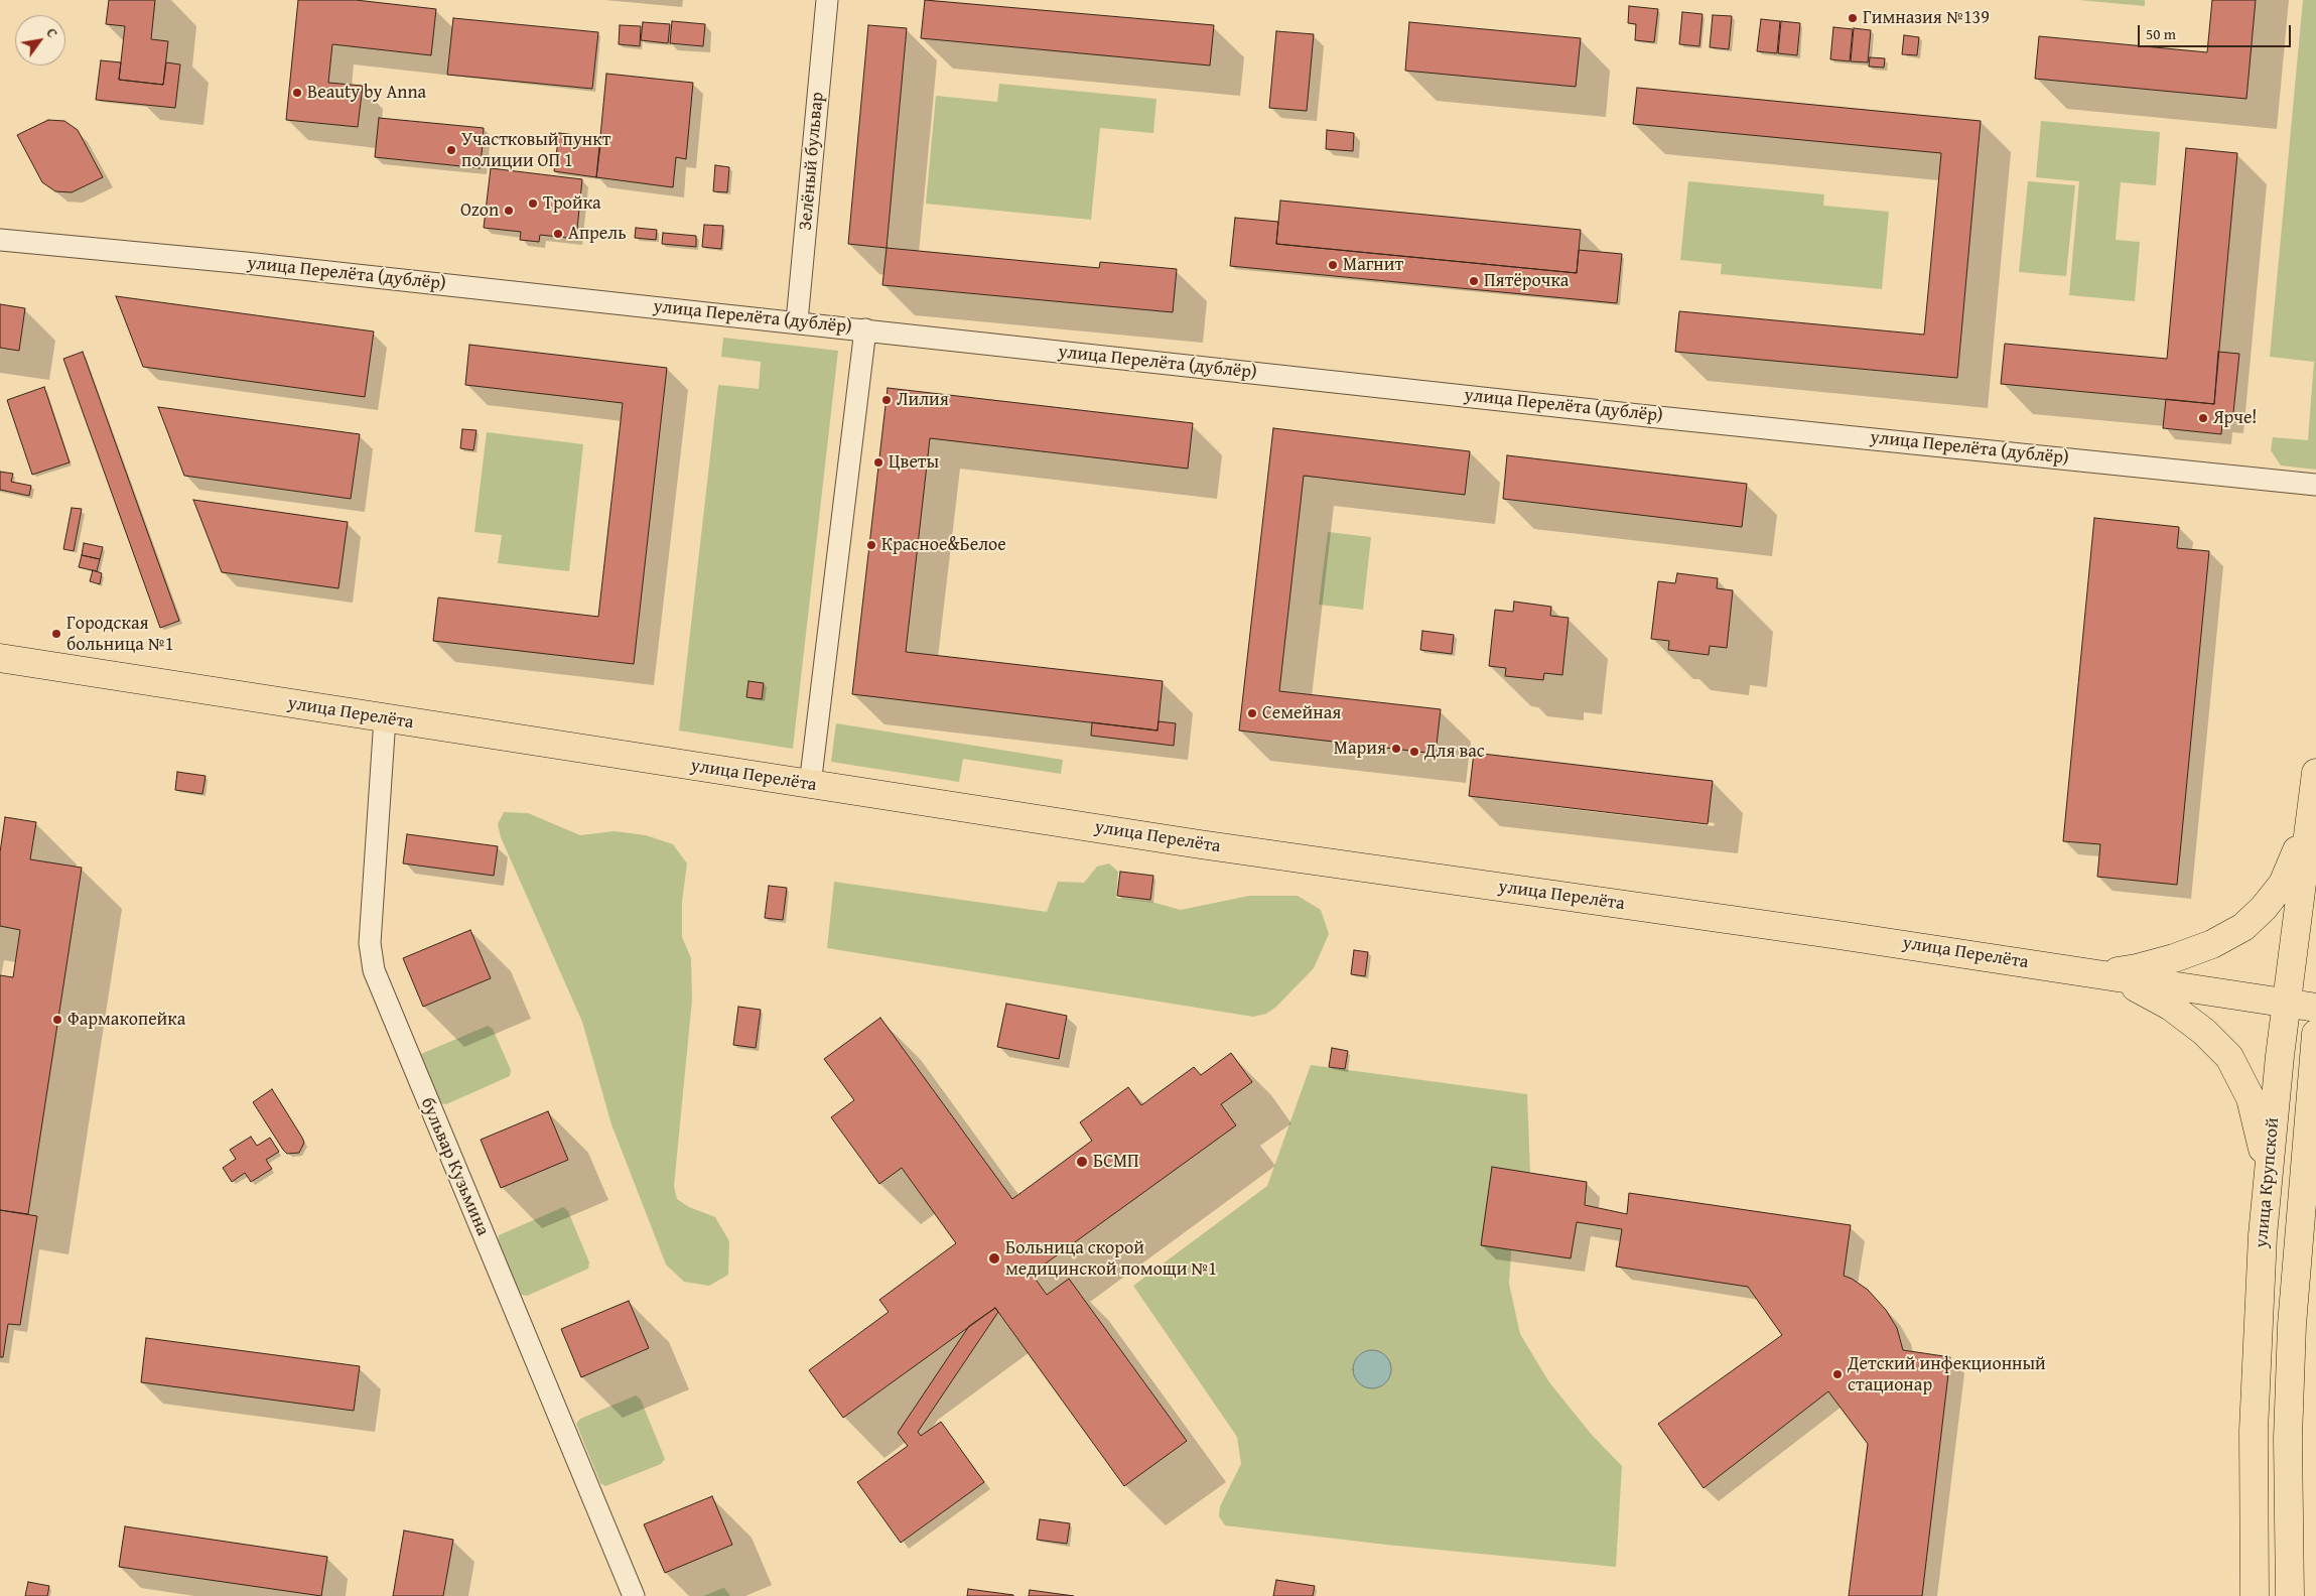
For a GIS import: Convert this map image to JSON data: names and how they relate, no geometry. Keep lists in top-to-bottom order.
{
  "streets": {
    "main road": ["улица Перелёта", "улица Крупской"],
    "street": ["Зелёный бульвар", "улица Перелёта (дублёр)", "бульвар Кузьмина"]
  },
  "crossings": [
    ["Зелёный бульвар", "улица Перелёта (дублёр)"],
    ["улица Перелёта", "бульвар Кузьмина"],
    ["улица Перелёта", "улица Крупской"]
  ],
  "places": [
    "Гимназия №139",
    "Beauty by Anna",
    "Участковый пункт полиции ОП 1",
    "Тройка",
    "Ozon",
    "Апрель",
    "Магнит",
    "Пятёрочка",
    "Лилия",
    "Ярче!",
    "Цветы",
    "Красное&Белое",
    "Городская больница №1",
    "Семейная",
    "Мария",
    "Для вас",
    "Фармакопейка",
    "БСМП",
    "Больница скорой медицинской помощи №1",
    "Детский инфекционный стационар"
  ],
  "scale_bar": "50 m",
  "north": "top right"
}
